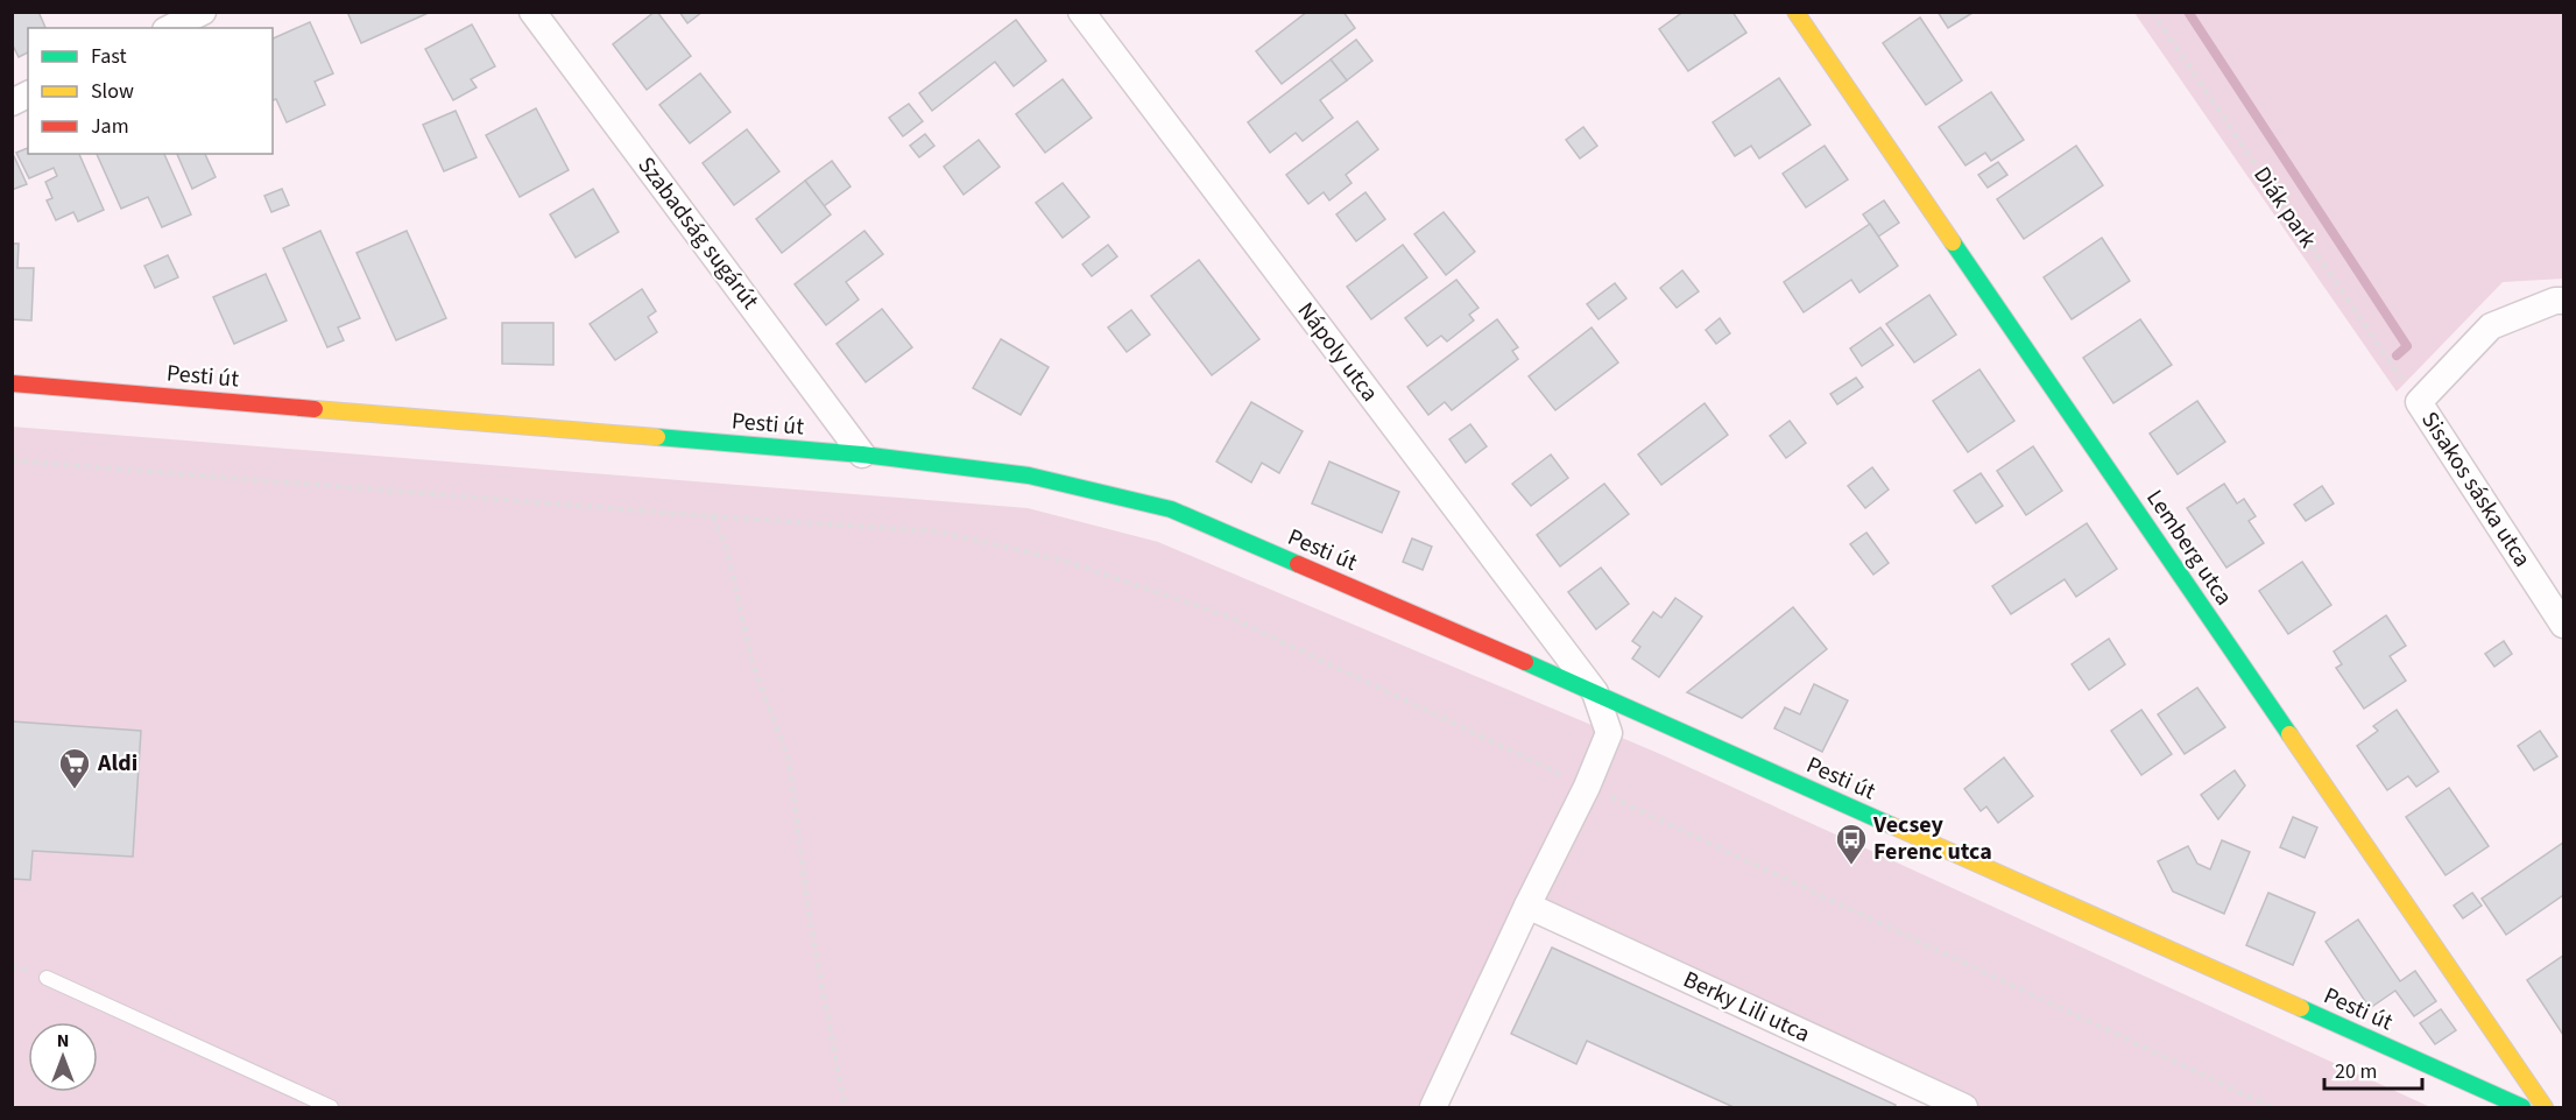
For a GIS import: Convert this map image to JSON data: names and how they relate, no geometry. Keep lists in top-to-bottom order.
{
  "streets": {
    "main road": ["Pesti út", "Lemberg utca"],
    "street": [
      "Szabadság sugárút",
      "Nápoly utca",
      "Sisakos sáska utca",
      "Berky Lili utca"
    ],
    "path": ["Diák park"]
  },
  "crossings": [
    ["Diák park", "Sisakos sáska utca"],
    ["Szabadság sugárút", "Pesti út"],
    ["Nápoly utca", "Pesti út"]
  ],
  "places": {
    "supermarket": ["Aldi"],
    "bus stop": ["Vecsey Ferenc utca"]
  },
  "legend": ["Fast", "Slow", "Jam"],
  "scale_bar": "20 m",
  "north": "top"
}
